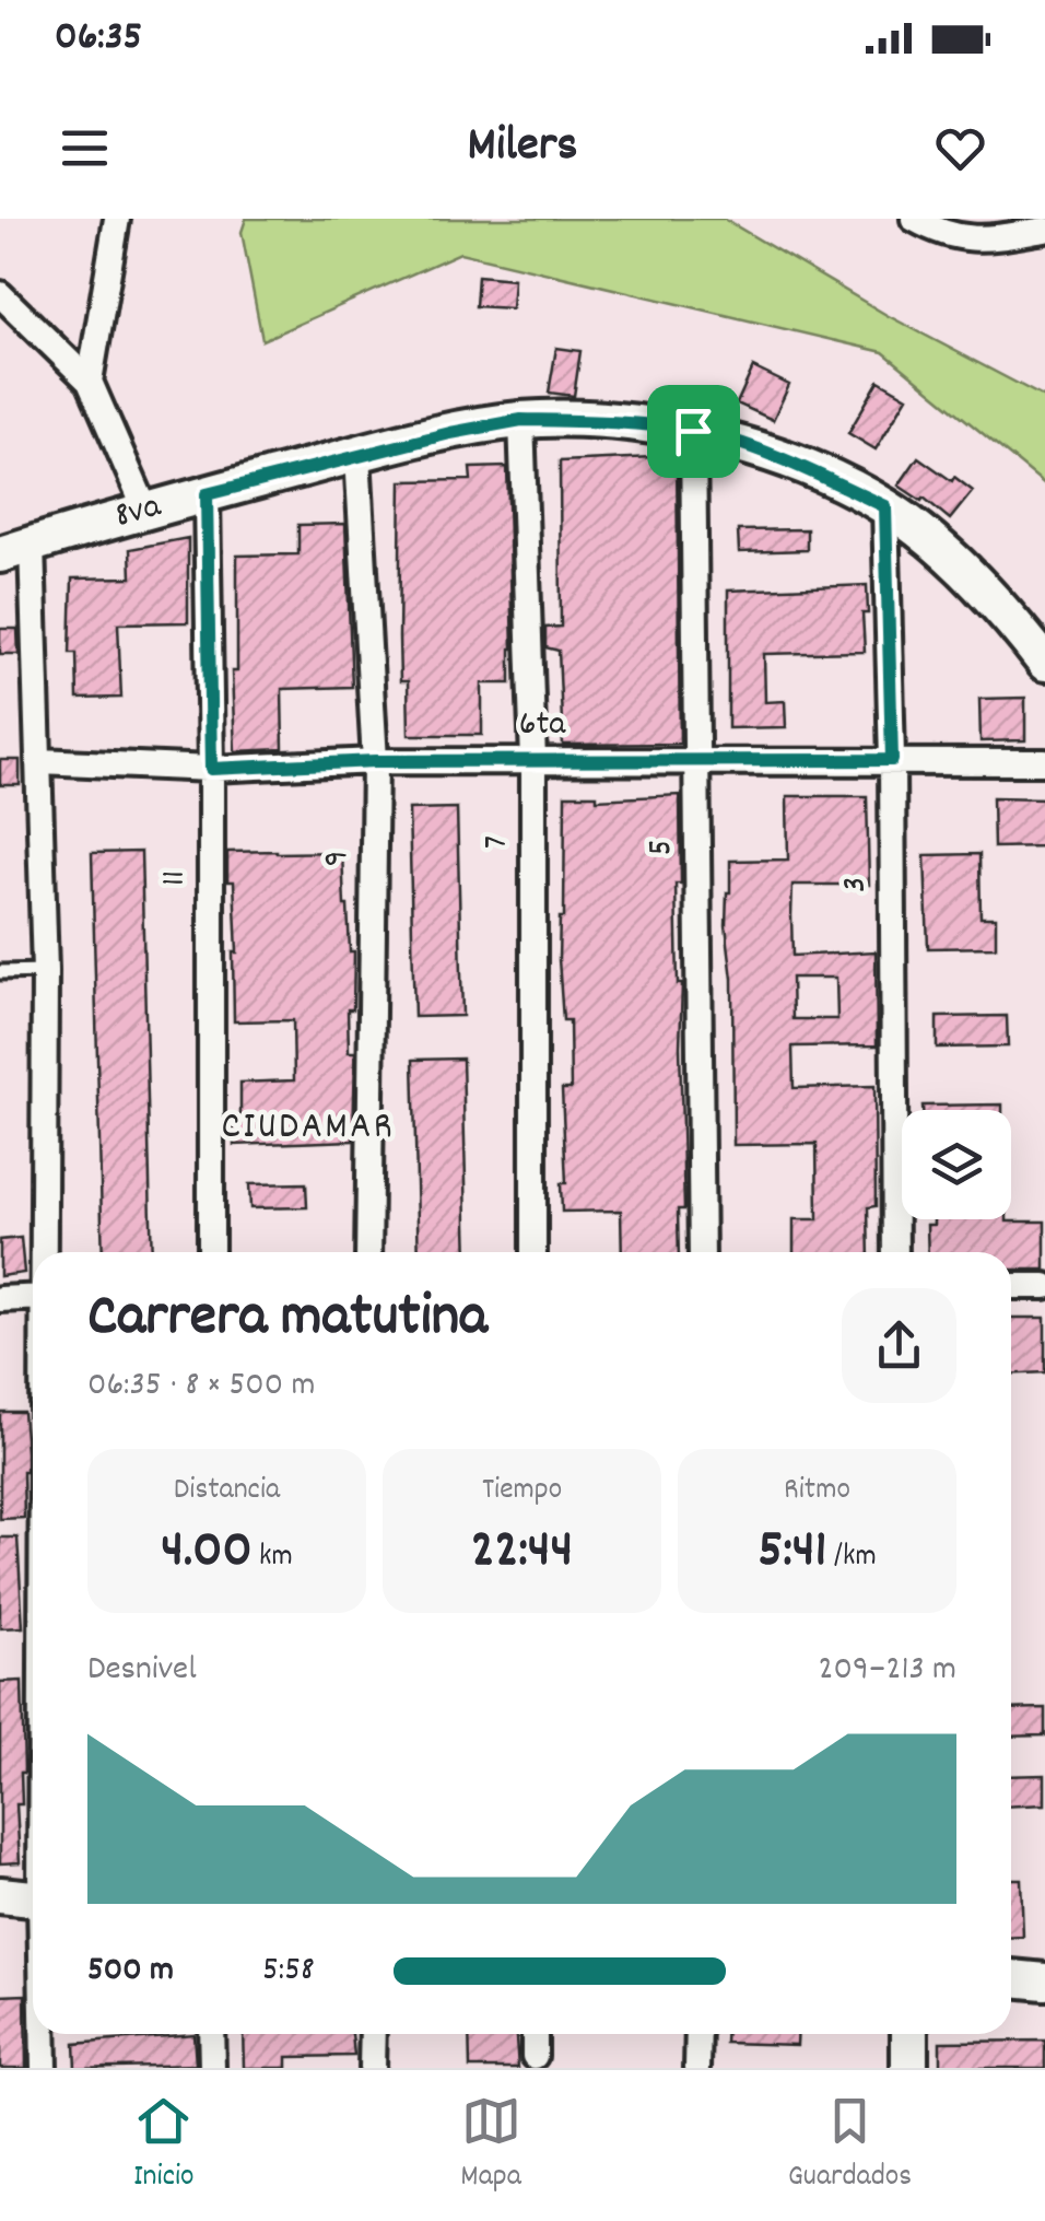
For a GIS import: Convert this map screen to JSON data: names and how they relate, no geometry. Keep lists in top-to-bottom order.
{
  "streets": {
    "street": [
      "8va",
      "6ta",
      "7",
      "5",
      "9",
      "11",
      "3"
    ]
  },
  "crossings": [
    ["8va", "7"],
    ["8va", "5"],
    ["8va", "9"],
    ["8va", "11"],
    ["8va", "3"],
    ["6ta", "7"],
    ["6ta", "5"],
    ["6ta", "9"],
    ["6ta", "11"],
    ["6ta", "3"]
  ],
  "districts": ["CIUDAMAR"],
  "page": {
    "status": "06:35",
    "header": "Milers",
    "heading": ["Carrera matutina", "06:35 · 8 × 500 m"],
    "stats": [
      ["Distancia", "4.00 km"],
      ["Tiempo", "22:44"],
      ["Ritmo", "5:41 /km"]
    ],
    "chart": ["Desnivel", "209–213 m"],
    "list": [
      {
        "name": "500 m",
        "note": "5:58"
      }
    ],
    "tabs": ["Inicio", "Mapa", "Guardados"]
  }
}
